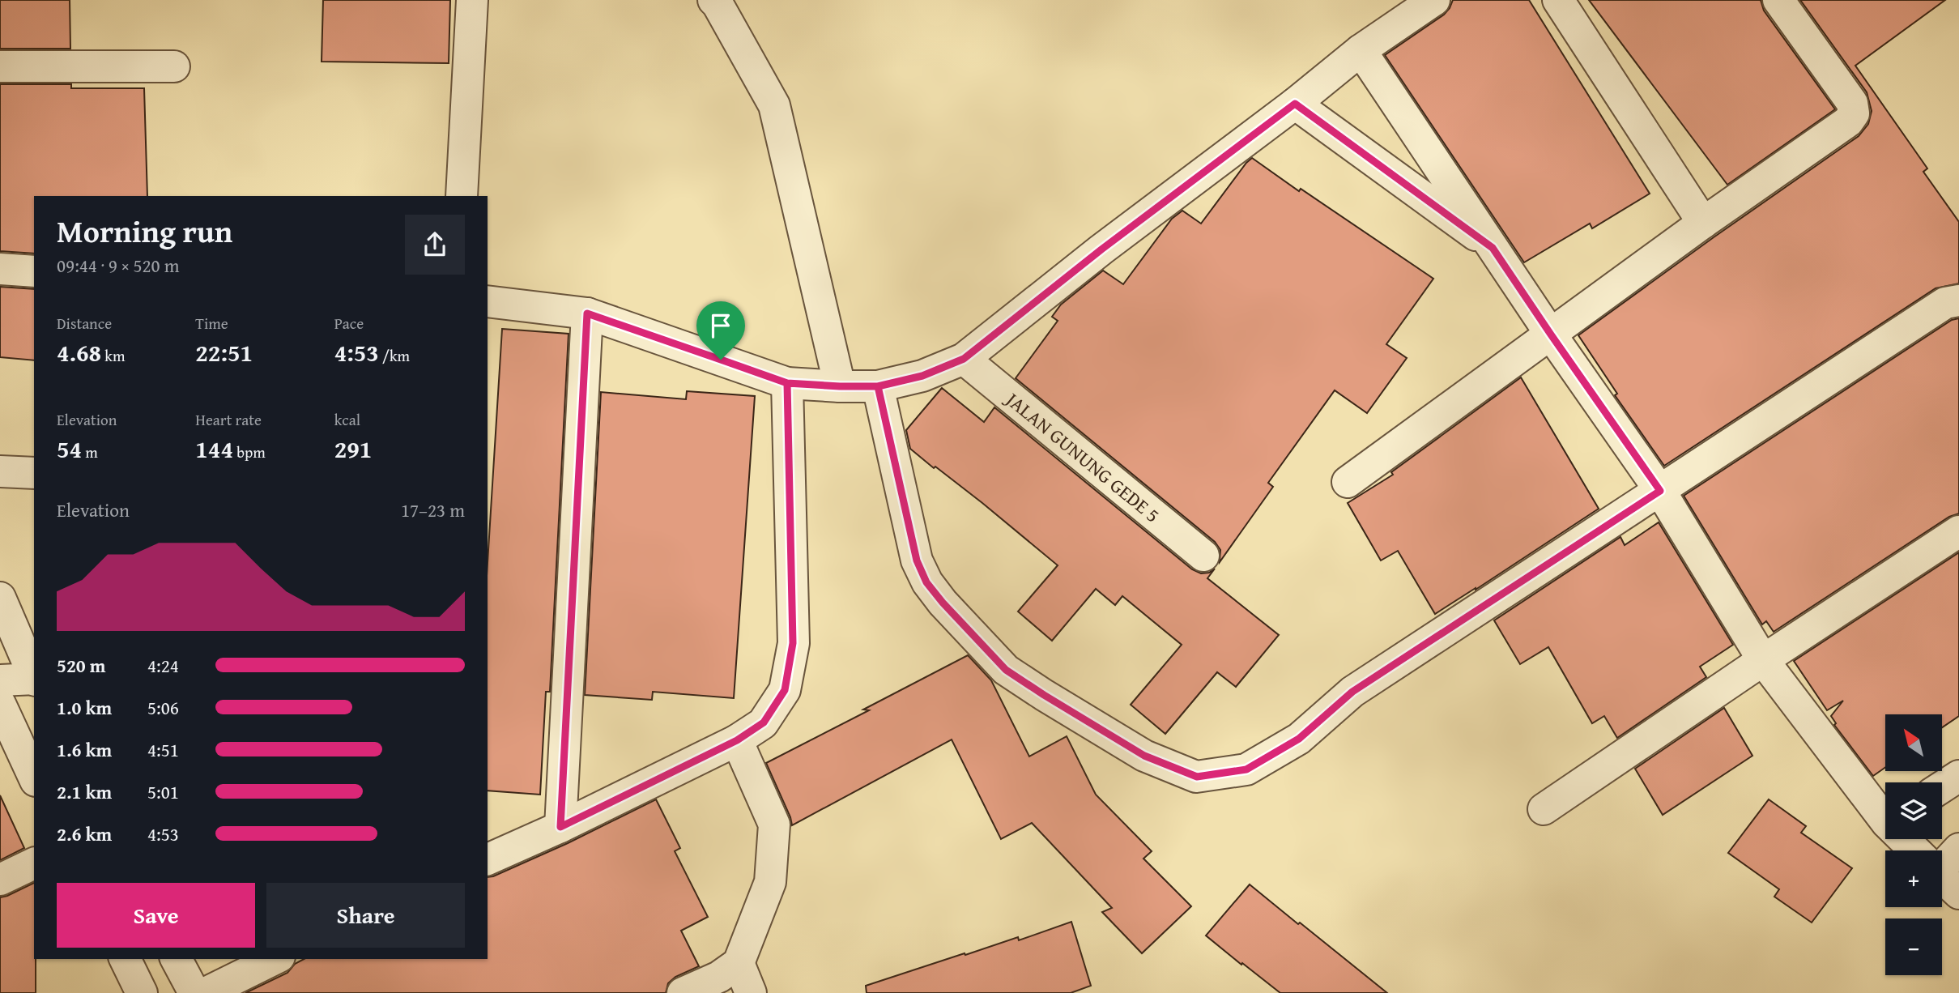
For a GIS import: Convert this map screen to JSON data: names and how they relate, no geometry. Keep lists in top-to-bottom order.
{
  "streets": {
    "street": ["JALAN GUNUNG GEDE 5"]
  },
  "north": "top left",
  "page": {
    "heading": ["Morning run", "09:44 · 9 × 520 m"],
    "stats": [
      ["Distance", "4.68 km"],
      ["Time", "22:51"],
      ["Pace", "4:53 /km"],
      ["Elevation", "54 m"],
      ["Heart rate", "144 bpm"],
      ["kcal", "291"]
    ],
    "chart": ["Elevation", "17–23 m"],
    "list": [
      {
        "name": "520 m",
        "note": "4:24"
      },
      {
        "name": "1.0 km",
        "note": "5:06"
      },
      {
        "name": "1.6 km",
        "note": "4:51"
      },
      {
        "name": "2.1 km",
        "note": "5:01"
      },
      {
        "name": "2.6 km",
        "note": "4:53"
      }
    ],
    "map_buttons": ["+", "−"],
    "buttons": ["Save", "Share"]
  }
}
